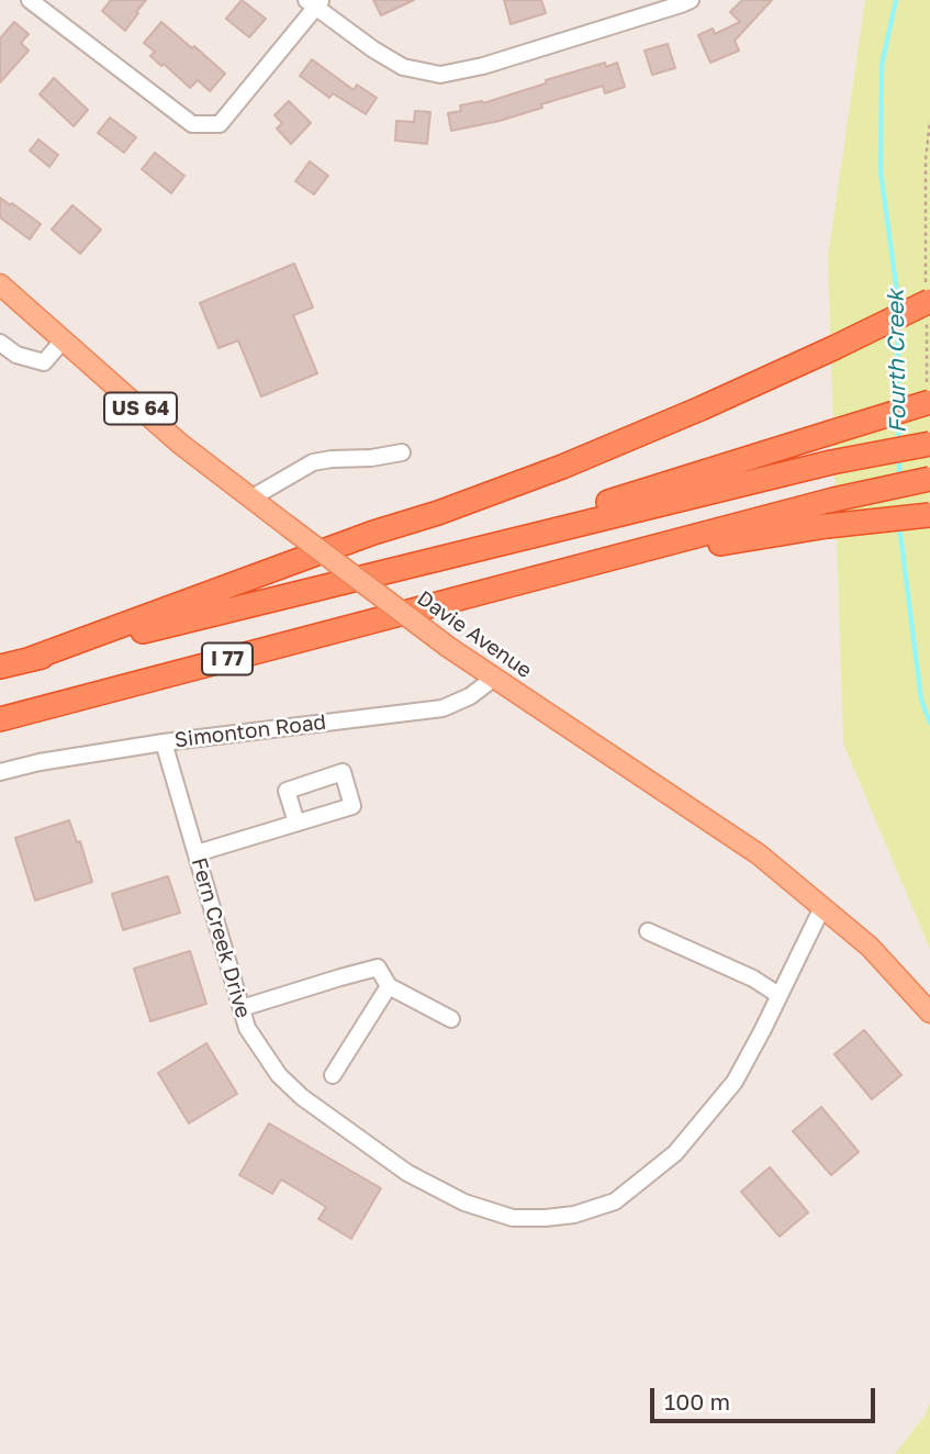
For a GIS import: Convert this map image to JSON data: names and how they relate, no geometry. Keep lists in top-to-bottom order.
{
  "streets": {
    "highway": ["I 77"],
    "main road": ["US 64", "Davie Avenue"],
    "street": ["Simonton Road", "Fern Creek Drive"]
  },
  "crossings": [
    ["Davie Avenue", "Simonton Road"],
    ["Davie Avenue", "Fern Creek Drive"],
    ["Simonton Road", "Fern Creek Drive"]
  ],
  "water": ["Fourth Creek"],
  "scale_bar": "100 m"
}
